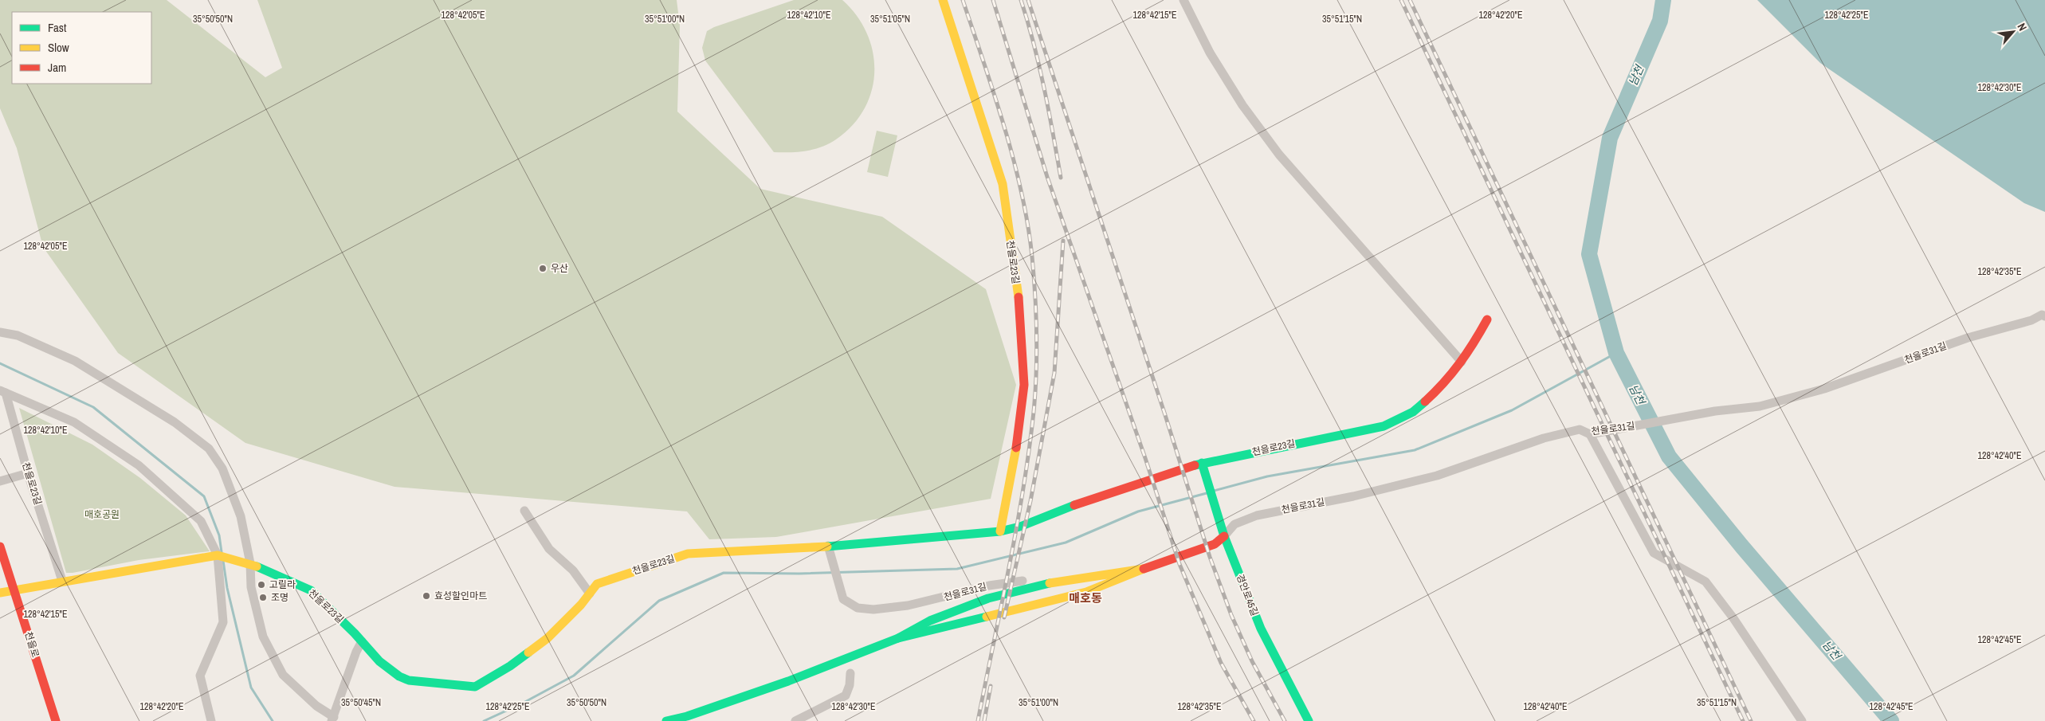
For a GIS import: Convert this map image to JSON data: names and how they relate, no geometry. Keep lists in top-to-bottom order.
{
  "streets": {
    "street": [
      "천을로23길",
      "천을로31길",
      "경안로45길",
      "천을로"
    ]
  },
  "crossings": [
    ["천을로23길", "천을로31길"],
    ["천을로23길", "경안로45길"],
    ["천을로31길", "경안로45길"]
  ],
  "districts": ["매호동"],
  "water": ["남천"],
  "parks": ["매호공원"],
  "places": [
    "우산",
    "고릴라",
    "효성할인마트",
    "조명"
  ],
  "legend": ["Fast", "Slow", "Jam"],
  "north": "top right",
  "coordinates": [
    "128°42'05\"E",
    "128°42'10\"E",
    "128°42'15\"E",
    "128°42'20\"E",
    "128°42'25\"E",
    "35°50'50\"N",
    "35°51'00\"N",
    "35°51'05\"N",
    "35°51'15\"N",
    "128°42'30\"E",
    "128°42'35\"E",
    "128°42'40\"E",
    "128°42'45\"E",
    "35°50'45\"N"
  ]
}
